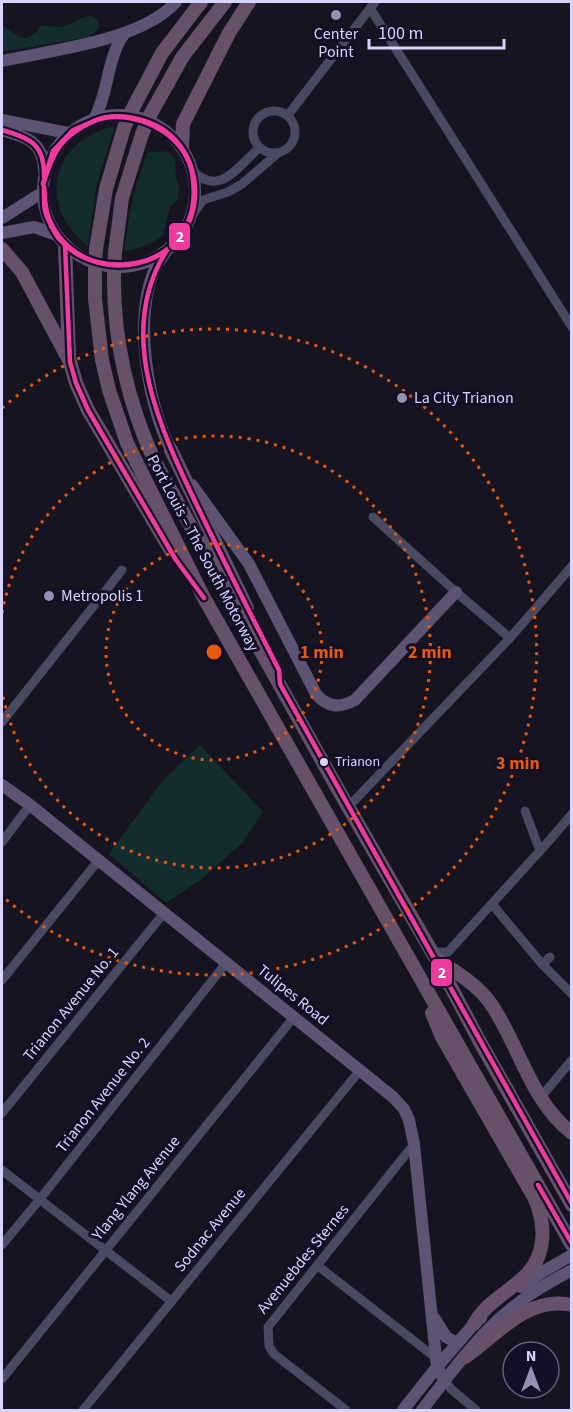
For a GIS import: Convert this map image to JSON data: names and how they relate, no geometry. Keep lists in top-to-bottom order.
{
  "streets": {
    "highway": ["Port Louis – The South Motorway"],
    "main road": ["Tulipes Road"],
    "street": [
      "Trianon Avenue No. 1",
      "Trianon Avenue No. 2",
      "Ylang Ylang Avenue",
      "Sodnac Avenue",
      "Avenuebdes Sternes"
    ]
  },
  "crossings": [
    ["Tulipes Road", "Trianon Avenue No. 1"],
    ["Tulipes Road", "Trianon Avenue No. 2"],
    ["Tulipes Road", "Ylang Ylang Avenue"],
    ["Tulipes Road", "Sodnac Avenue"],
    ["Tulipes Road", "Avenuebdes Sternes"]
  ],
  "places": [
    "Center Point",
    "La City Trianon",
    "Metropolis 1",
    "Trianon"
  ],
  "lines": ["transit line 2"],
  "scale_bar": "100 m",
  "north": "top",
  "rings": ["1 min", "2 min", "3 min"]
}
